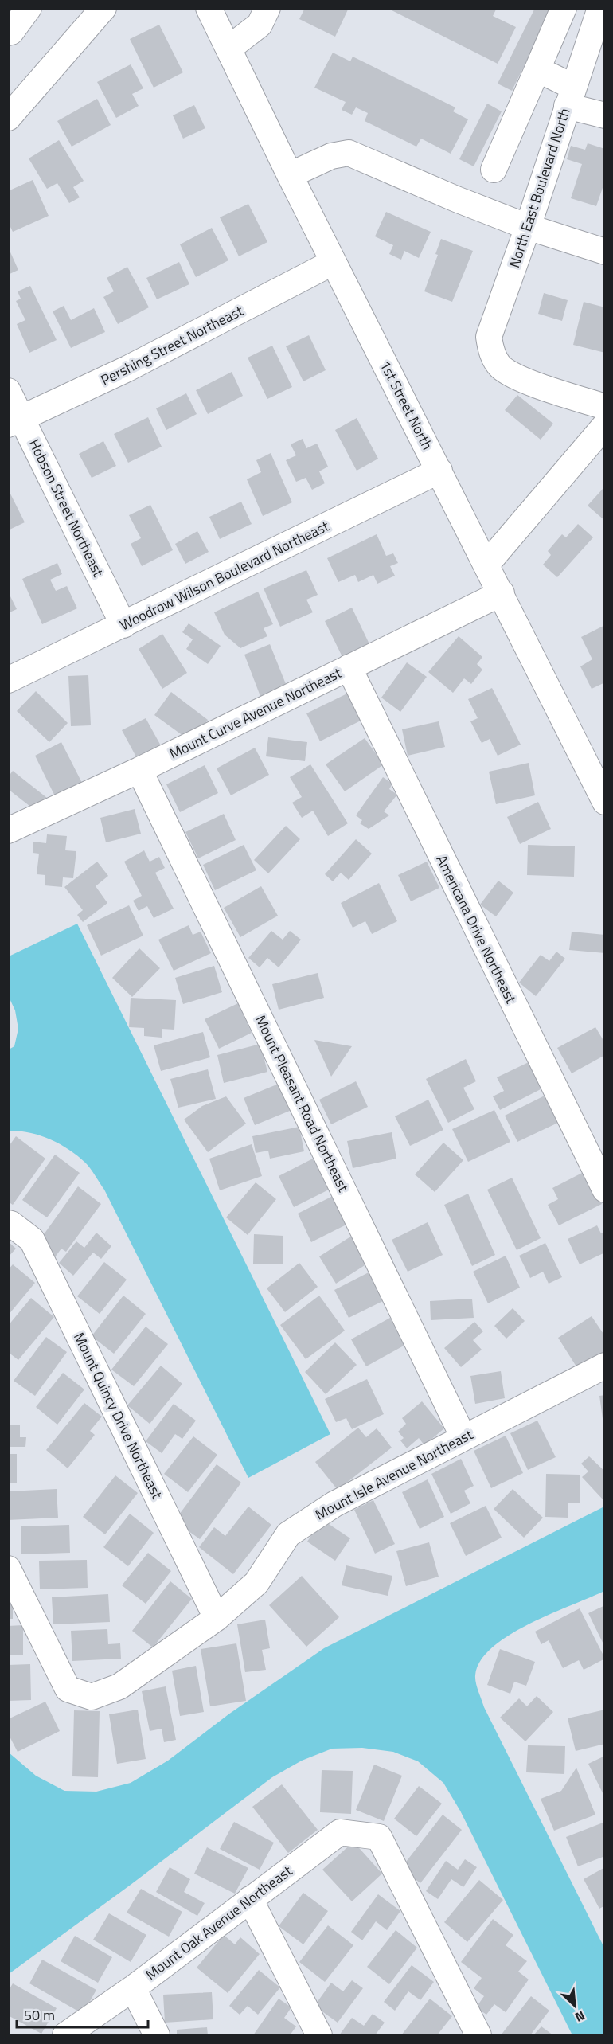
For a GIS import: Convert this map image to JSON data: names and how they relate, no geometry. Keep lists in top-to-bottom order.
{
  "streets": {
    "street": [
      "North East Boulevard North",
      "Pershing Street Northeast",
      "1st Street North",
      "Hobson Street Northeast",
      "Woodrow Wilson Boulevard Northeast",
      "Mount Curve Avenue Northeast",
      "Americana Drive Northeast",
      "Mount Pleasant Road Northeast",
      "Mount Quincy Drive Northeast",
      "Mount Isle Avenue Northeast",
      "Mount Oak Avenue Northeast"
    ]
  },
  "crossings": [
    ["Pershing Street Northeast", "1st Street North"],
    ["Pershing Street Northeast", "Hobson Street Northeast"],
    ["1st Street North", "Woodrow Wilson Boulevard Northeast"],
    ["1st Street North", "Mount Curve Avenue Northeast"],
    ["Hobson Street Northeast", "Woodrow Wilson Boulevard Northeast"],
    ["Mount Curve Avenue Northeast", "Americana Drive Northeast"],
    ["Mount Curve Avenue Northeast", "Mount Pleasant Road Northeast"],
    ["Mount Pleasant Road Northeast", "Mount Isle Avenue Northeast"],
    ["Mount Quincy Drive Northeast", "Mount Isle Avenue Northeast"]
  ],
  "scale_bar": "50 m",
  "north": "bottom right"
}
